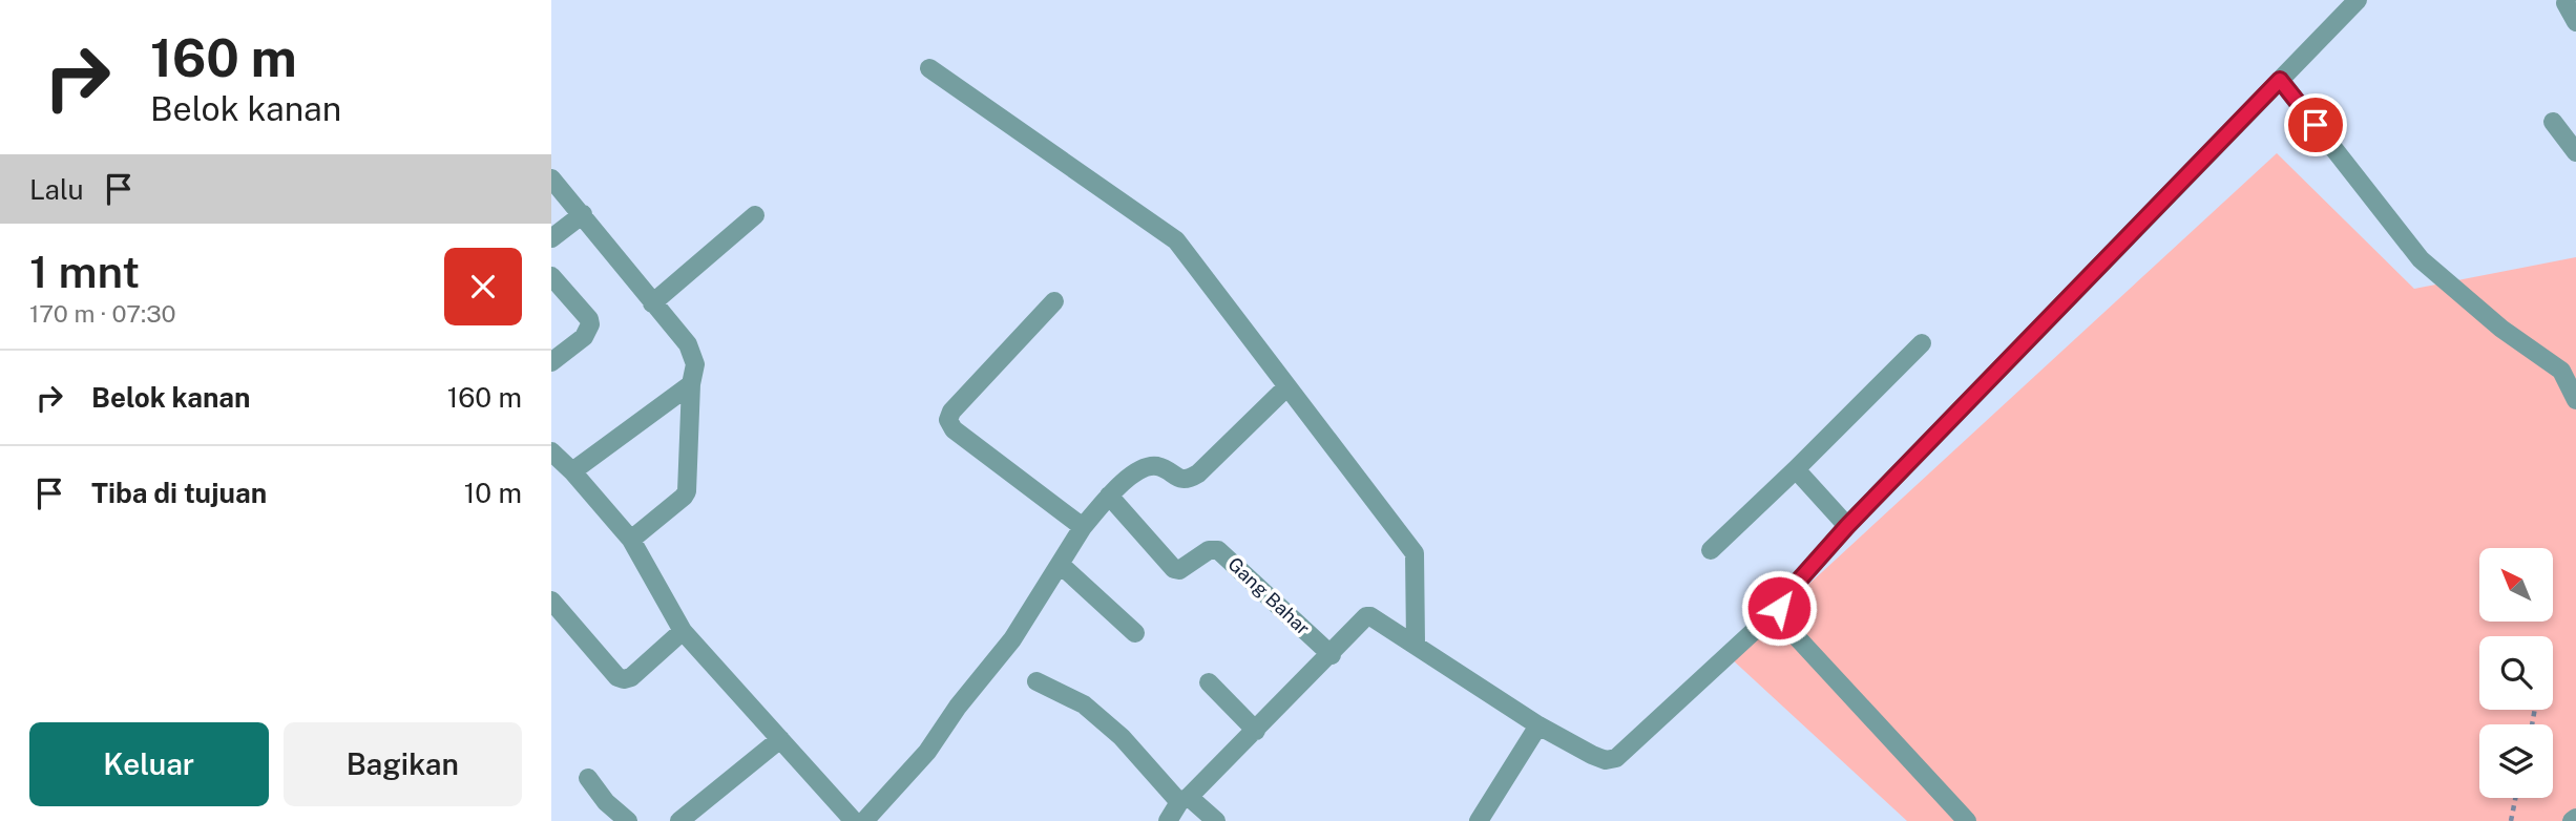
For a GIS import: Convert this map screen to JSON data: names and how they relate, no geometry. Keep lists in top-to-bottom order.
{
  "streets": {
    "street": ["Gang Bahar"]
  },
  "north": "top left",
  "page": {
    "turn": ["160 m", "Belok kanan"],
    "then": "Lalu",
    "heading": ["1 mnt", "170 m · 07:30"],
    "list": [
      {
        "name": "Belok kanan",
        "value": "160 m"
      },
      {
        "name": "Tiba di tujuan",
        "value": "10 m"
      }
    ],
    "buttons": ["Keluar", "Bagikan"]
  }
}
